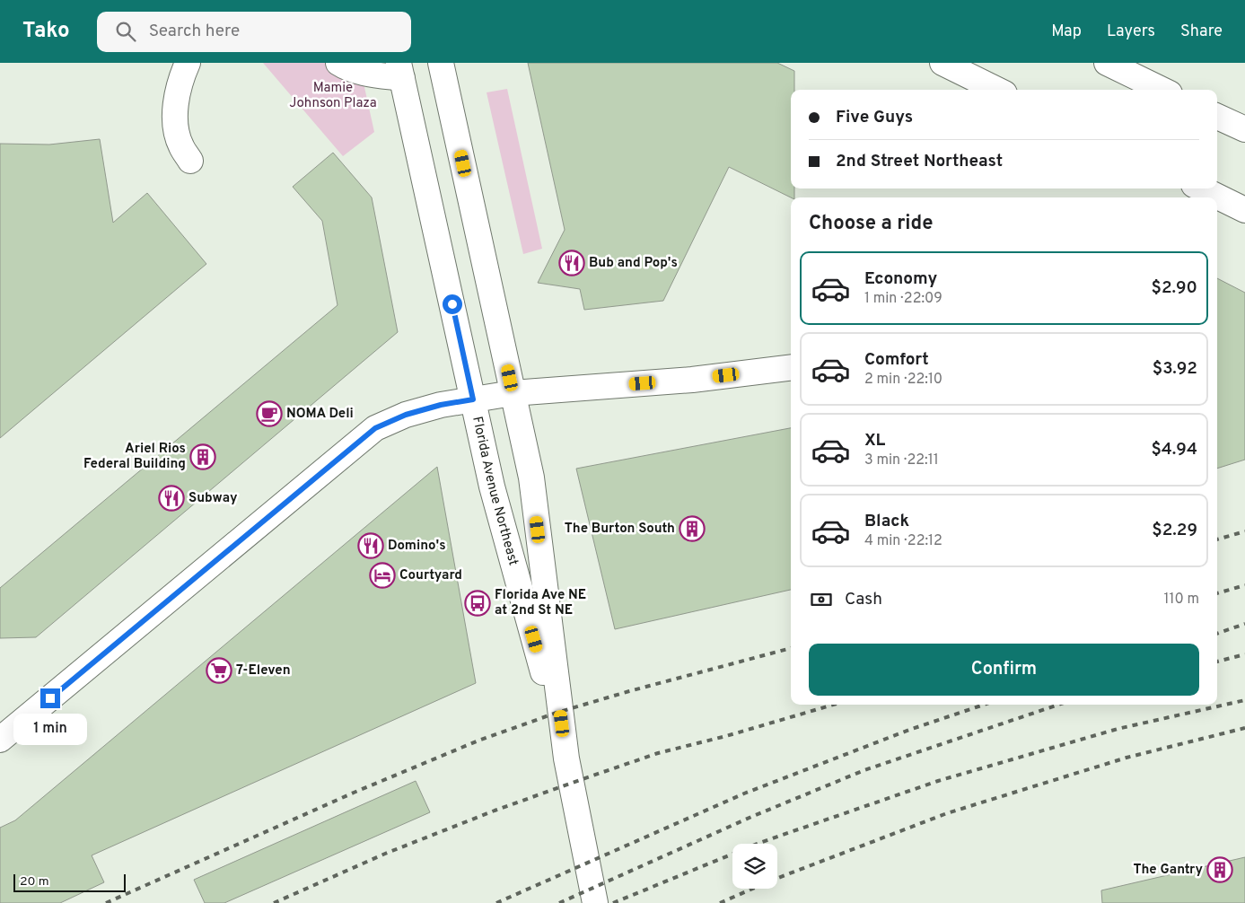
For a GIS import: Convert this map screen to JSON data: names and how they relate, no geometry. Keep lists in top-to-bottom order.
{
  "streets": {
    "main road": ["Florida Avenue Northeast"]
  },
  "parks": ["Mamie Johnson Plaza"],
  "places": {
    "restaurant": ["Bub and Pop's", "Subway", "Domino's"],
    "cafe": ["NOMA Deli"],
    "building": ["Ariel Rios Federal Building", "The Burton South", "The Gantry"],
    "hotel": ["Courtyard"],
    "bus stop": ["Florida Ave NE at 2nd St NE"],
    "supermarket": ["7-Eleven"]
  },
  "scale_bar": "20 m",
  "page": {
    "header": "Tako",
    "search": "Search here",
    "nav": ["Map", "Layers", "Share"],
    "banner": ["Five Guys", "2nd Street Northeast"],
    "heading": "Choose a ride",
    "list": [
      {
        "name": "Economy",
        "note": "1 min · 22:09",
        "value": "$2.90"
      },
      {
        "name": "Comfort",
        "note": "2 min · 22:10",
        "value": "$3.92"
      },
      {
        "name": "XL",
        "note": "3 min · 22:11",
        "value": "$4.94"
      },
      {
        "name": "Black",
        "note": "4 min · 22:12",
        "value": "$2.29"
      }
    ],
    "pay": ["Cash", "110 m"],
    "buttons": "Confirm",
    "bubble": "1 min",
    "scale": "20 m"
  }
}
